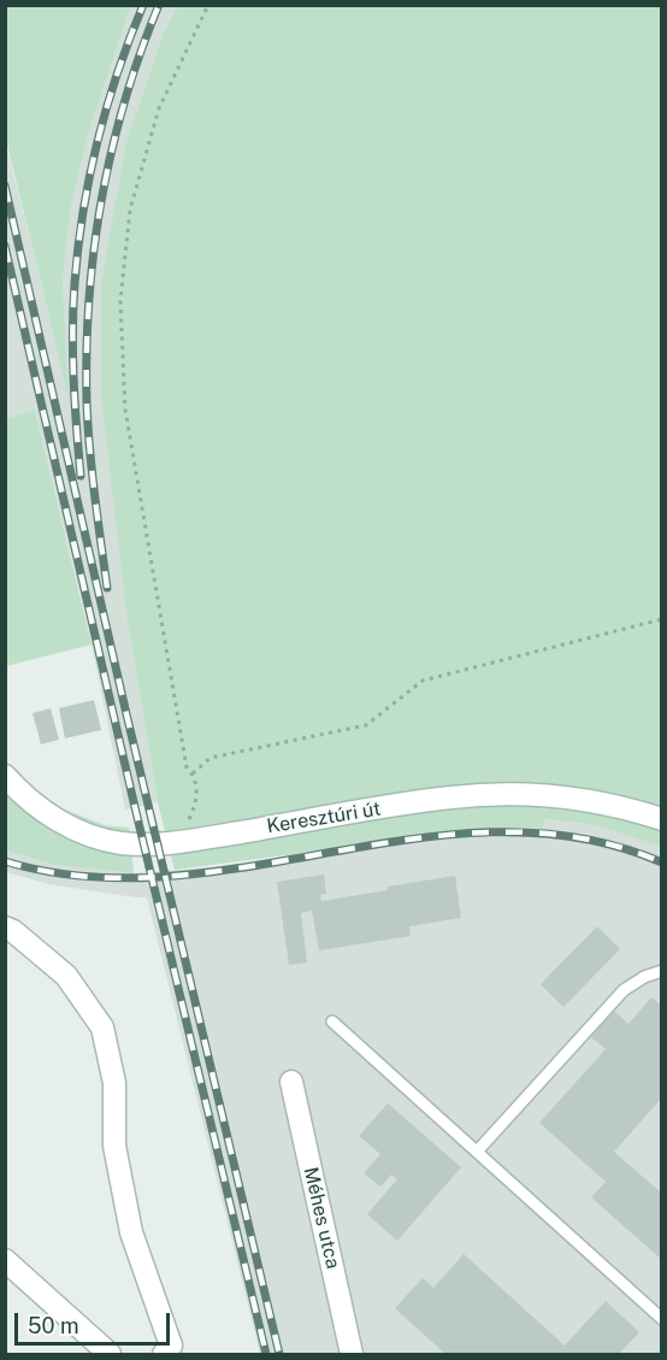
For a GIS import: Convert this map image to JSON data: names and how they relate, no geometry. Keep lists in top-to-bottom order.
{
  "streets": {
    "street": ["Keresztúri út", "Méhes utca"]
  },
  "scale_bar": "50 m"
}
